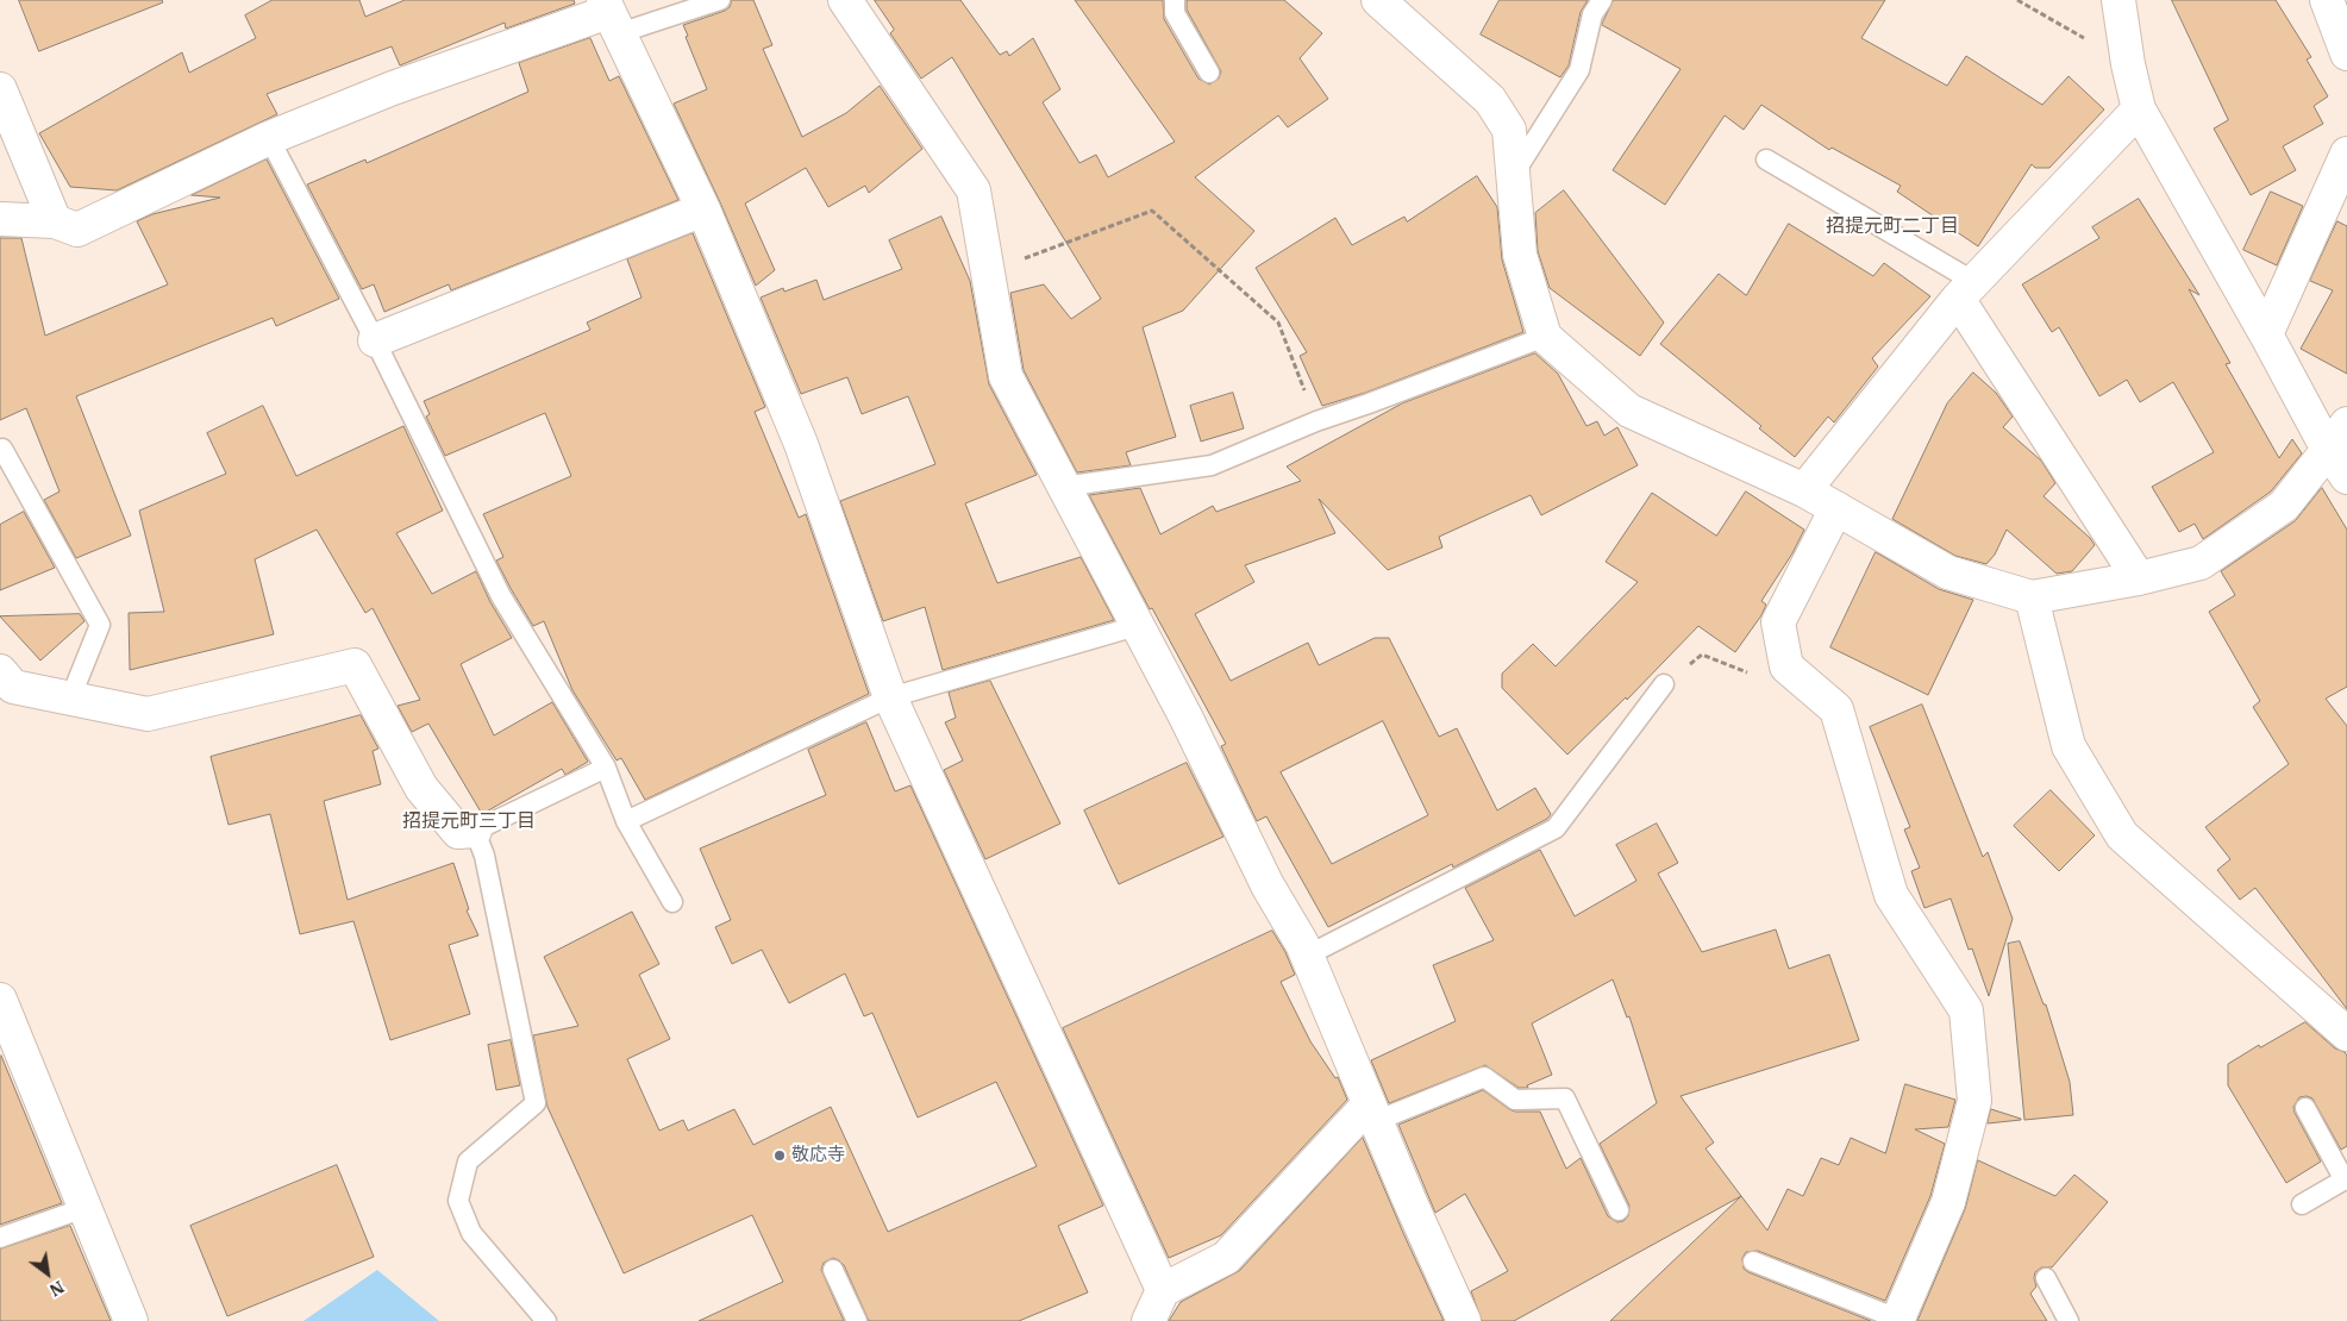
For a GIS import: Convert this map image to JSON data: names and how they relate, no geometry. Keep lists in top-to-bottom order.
{
  "districts": ["招提元町二丁目", "招提元町三丁目"],
  "places": ["敬応寺"],
  "north": "bottom right"
}
